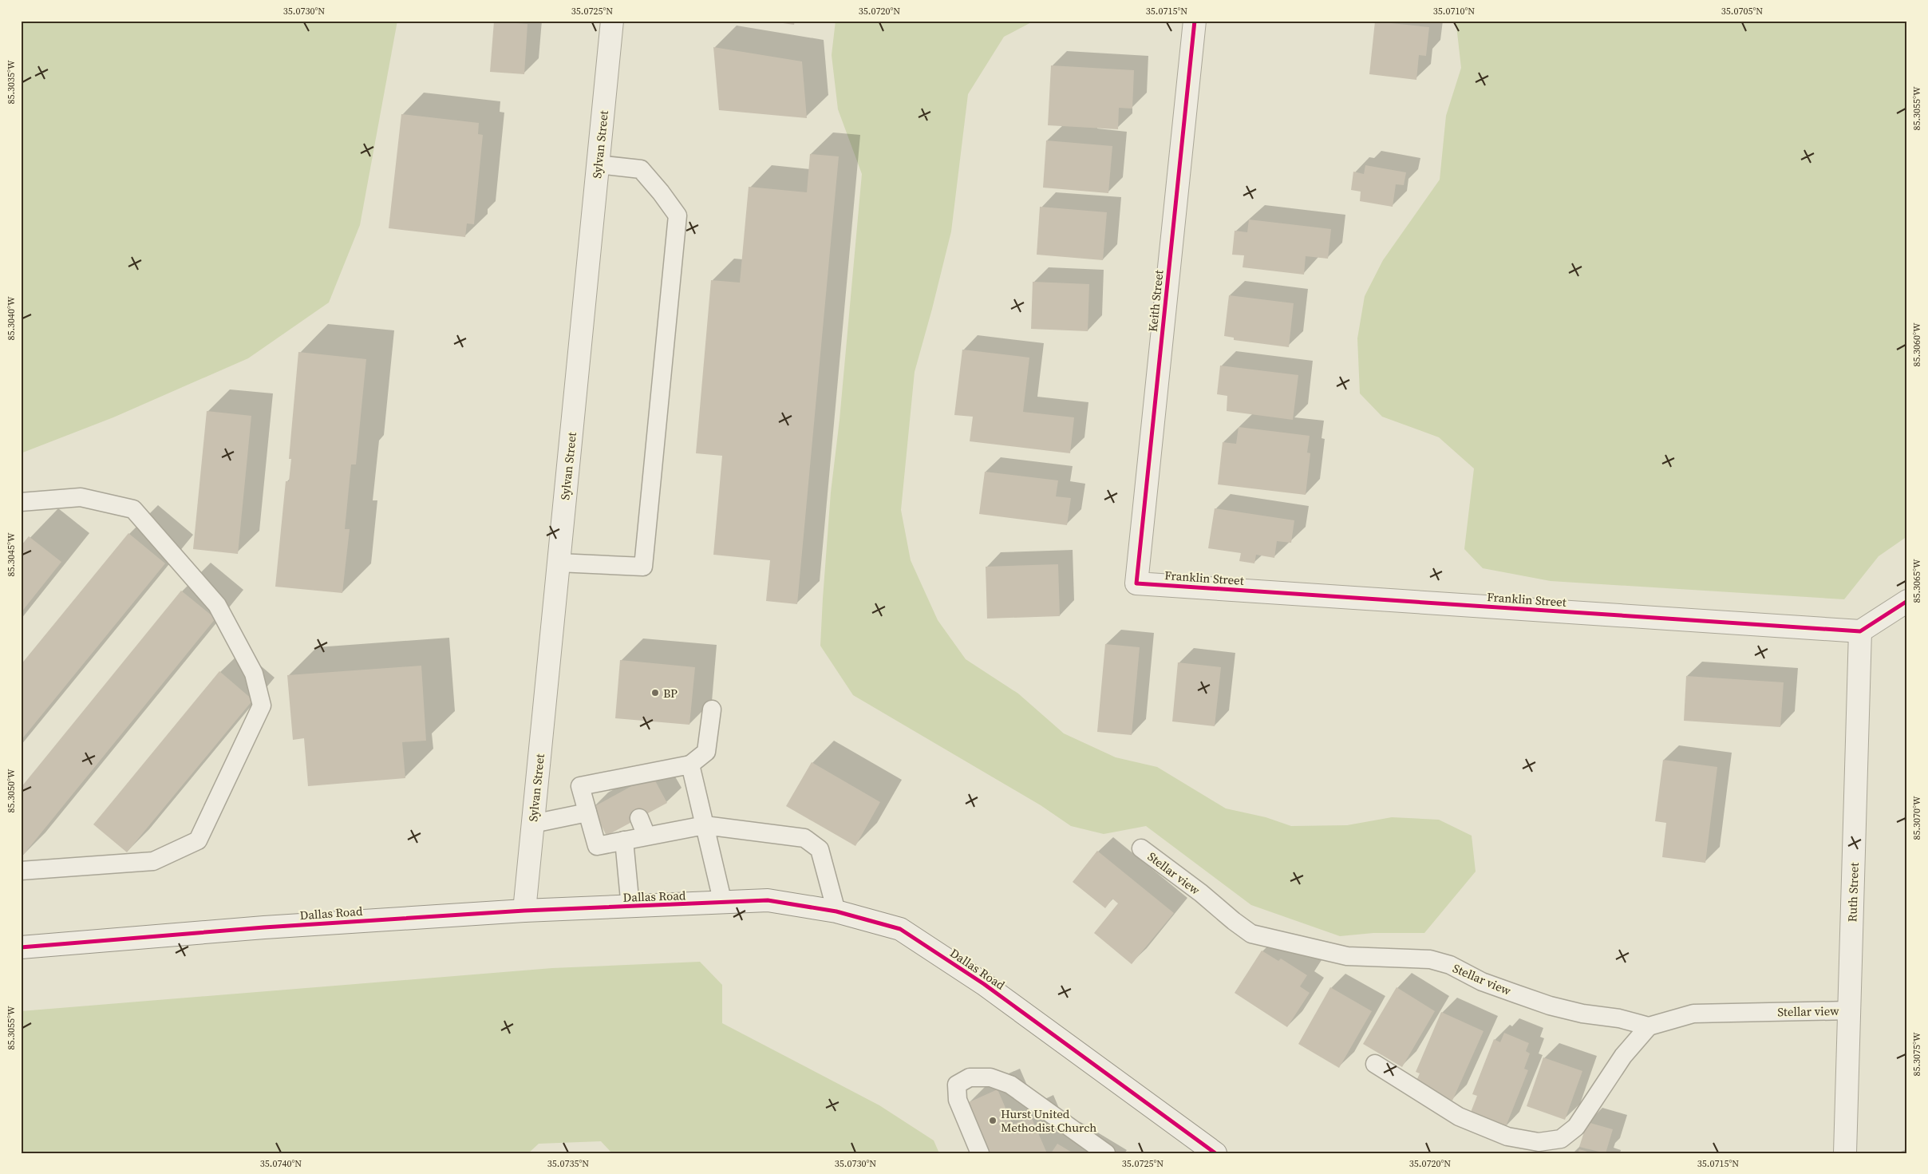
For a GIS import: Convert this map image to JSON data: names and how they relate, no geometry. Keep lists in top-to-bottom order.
{
  "streets": {
    "street": [
      "Sylvan Street",
      "Keith Street",
      "Franklin Street",
      "Ruth Street",
      "Dallas Road"
    ],
    "lane": ["Stellar view"]
  },
  "crossings": [
    ["Sylvan Street", "Dallas Road"],
    ["Keith Street", "Franklin Street"],
    ["Franklin Street", "Ruth Street"],
    ["Stellar view", "Ruth Street"]
  ],
  "places": ["BP", "Hurst United Methodist Church"],
  "coordinates": [
    "35.0730°N",
    "35.0725°N",
    "35.0720°N",
    "35.0715°N",
    "35.0710°N",
    "35.0705°N",
    "85.3035°W",
    "85.3055°W",
    "85.3040°W",
    "85.3060°W",
    "85.3045°W",
    "85.3065°W",
    "85.3050°W",
    "85.3070°W",
    "85.3075°W",
    "35.0740°N",
    "35.0735°N"
  ]
}
